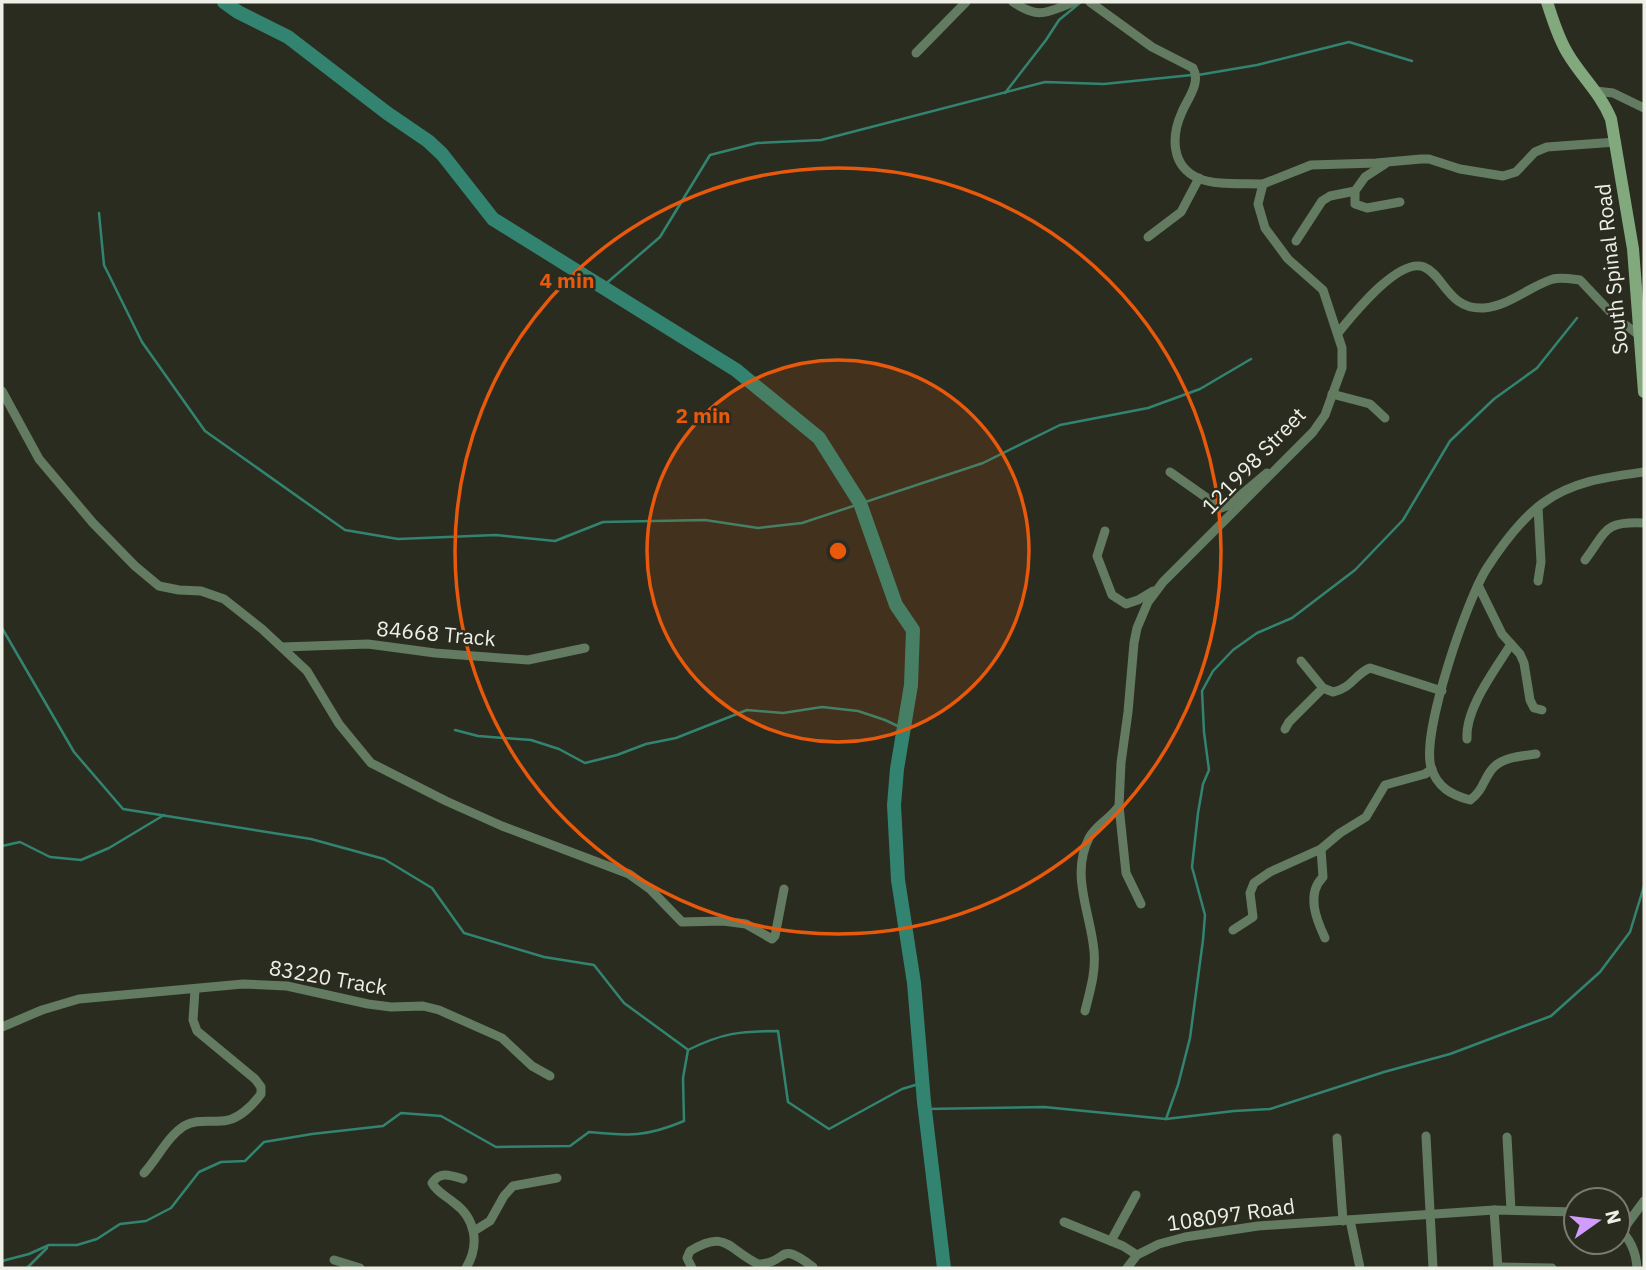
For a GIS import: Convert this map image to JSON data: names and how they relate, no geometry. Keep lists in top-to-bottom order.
{
  "streets": {
    "street": [
      "South Spinal Road",
      "121998 Street",
      "84668 Track",
      "83220 Track",
      "108097 Road"
    ]
  },
  "north": "right",
  "rings": ["4 min", "2 min"]
}
